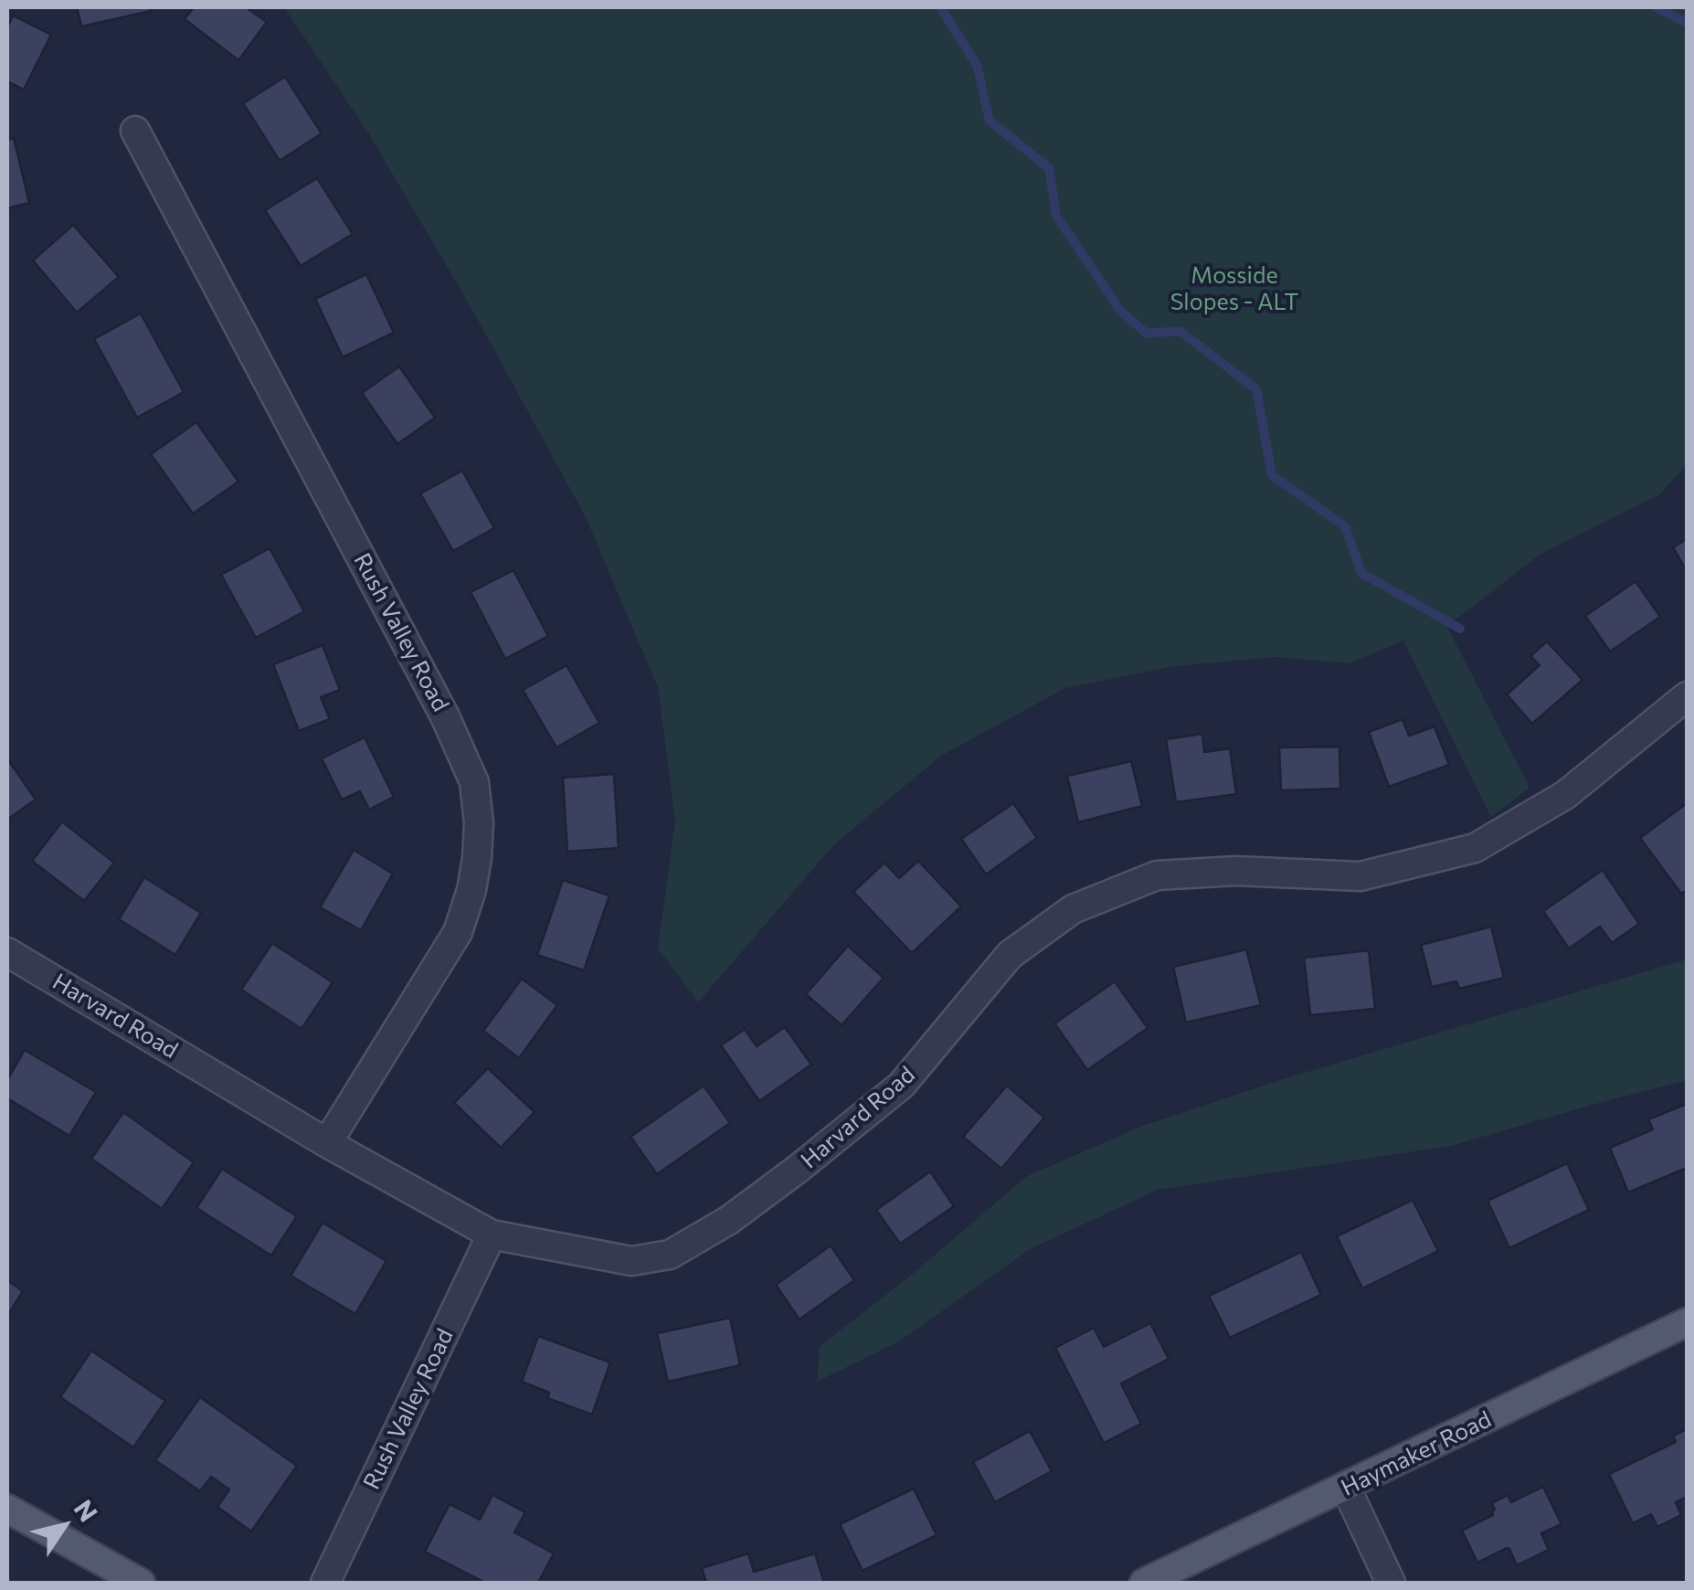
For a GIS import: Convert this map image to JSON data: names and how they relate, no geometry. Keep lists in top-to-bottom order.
{
  "streets": {
    "main road": ["Haymaker Road"],
    "street": ["Rush Valley Road", "Harvard Road"]
  },
  "crossings": [
    ["Rush Valley Road", "Harvard Road"]
  ],
  "parks": ["Mosside Slopes - ALT"],
  "north": "top right"
}
